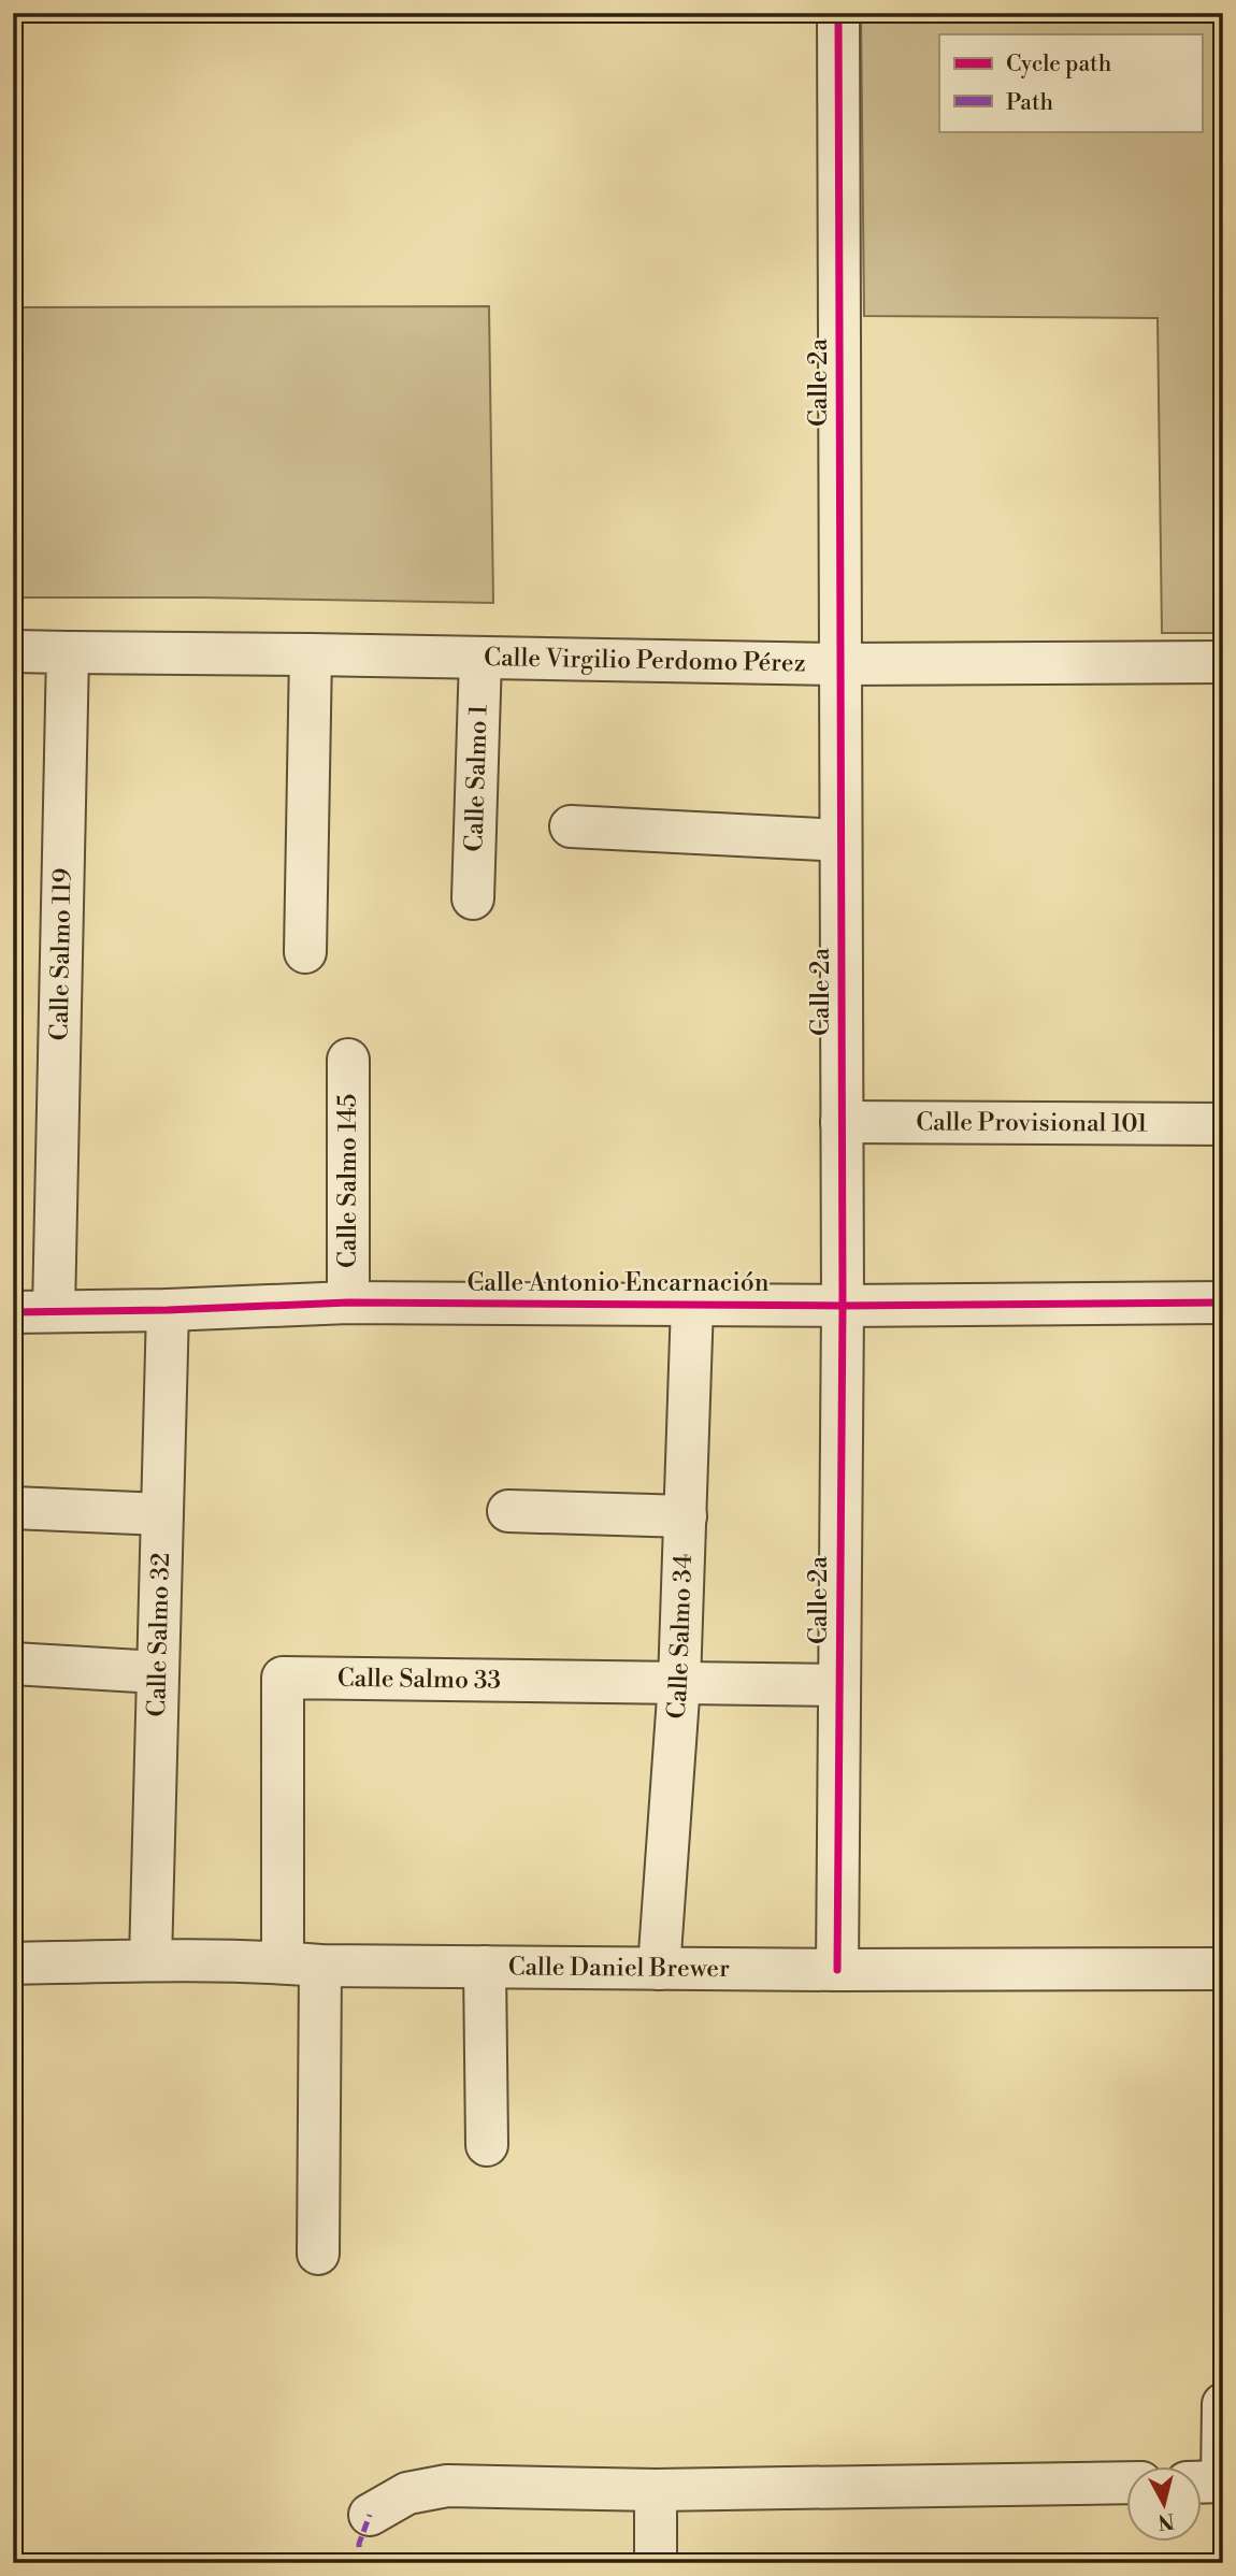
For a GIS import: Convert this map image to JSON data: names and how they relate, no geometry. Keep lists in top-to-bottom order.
{
  "streets": {
    "street": [
      "Calle 2a",
      "Calle Virgilio Perdomo Pérez",
      "Calle Salmo 1",
      "Calle Salmo 119",
      "Calle Provisional 101",
      "Calle Salmo 145",
      "Calle Antonio Encarnación",
      "Calle Salmo 32",
      "Calle Salmo 34",
      "Calle Salmo 33",
      "Calle Daniel Brewer"
    ]
  },
  "crossings": [
    ["Calle 2a", "Calle Virgilio Perdomo Pérez"],
    ["Calle 2a", "Calle Provisional 101"],
    ["Calle 2a", "Calle Antonio Encarnación"],
    ["Calle 2a", "Calle Salmo 33"],
    ["Calle 2a", "Calle Daniel Brewer"],
    ["Calle Virgilio Perdomo Pérez", "Calle Salmo 1"],
    ["Calle Virgilio Perdomo Pérez", "Calle Salmo 119"],
    ["Calle Salmo 119", "Calle Antonio Encarnación"],
    ["Calle Salmo 145", "Calle Antonio Encarnación"],
    ["Calle Antonio Encarnación", "Calle Salmo 32"],
    ["Calle Antonio Encarnación", "Calle Salmo 34"],
    ["Calle Salmo 32", "Calle Daniel Brewer"],
    ["Calle Salmo 34", "Calle Salmo 33"],
    ["Calle Salmo 34", "Calle Daniel Brewer"],
    ["Calle Salmo 33", "Calle Daniel Brewer"]
  ],
  "legend": ["Cycle path", "Path"],
  "north": "bottom"
}
